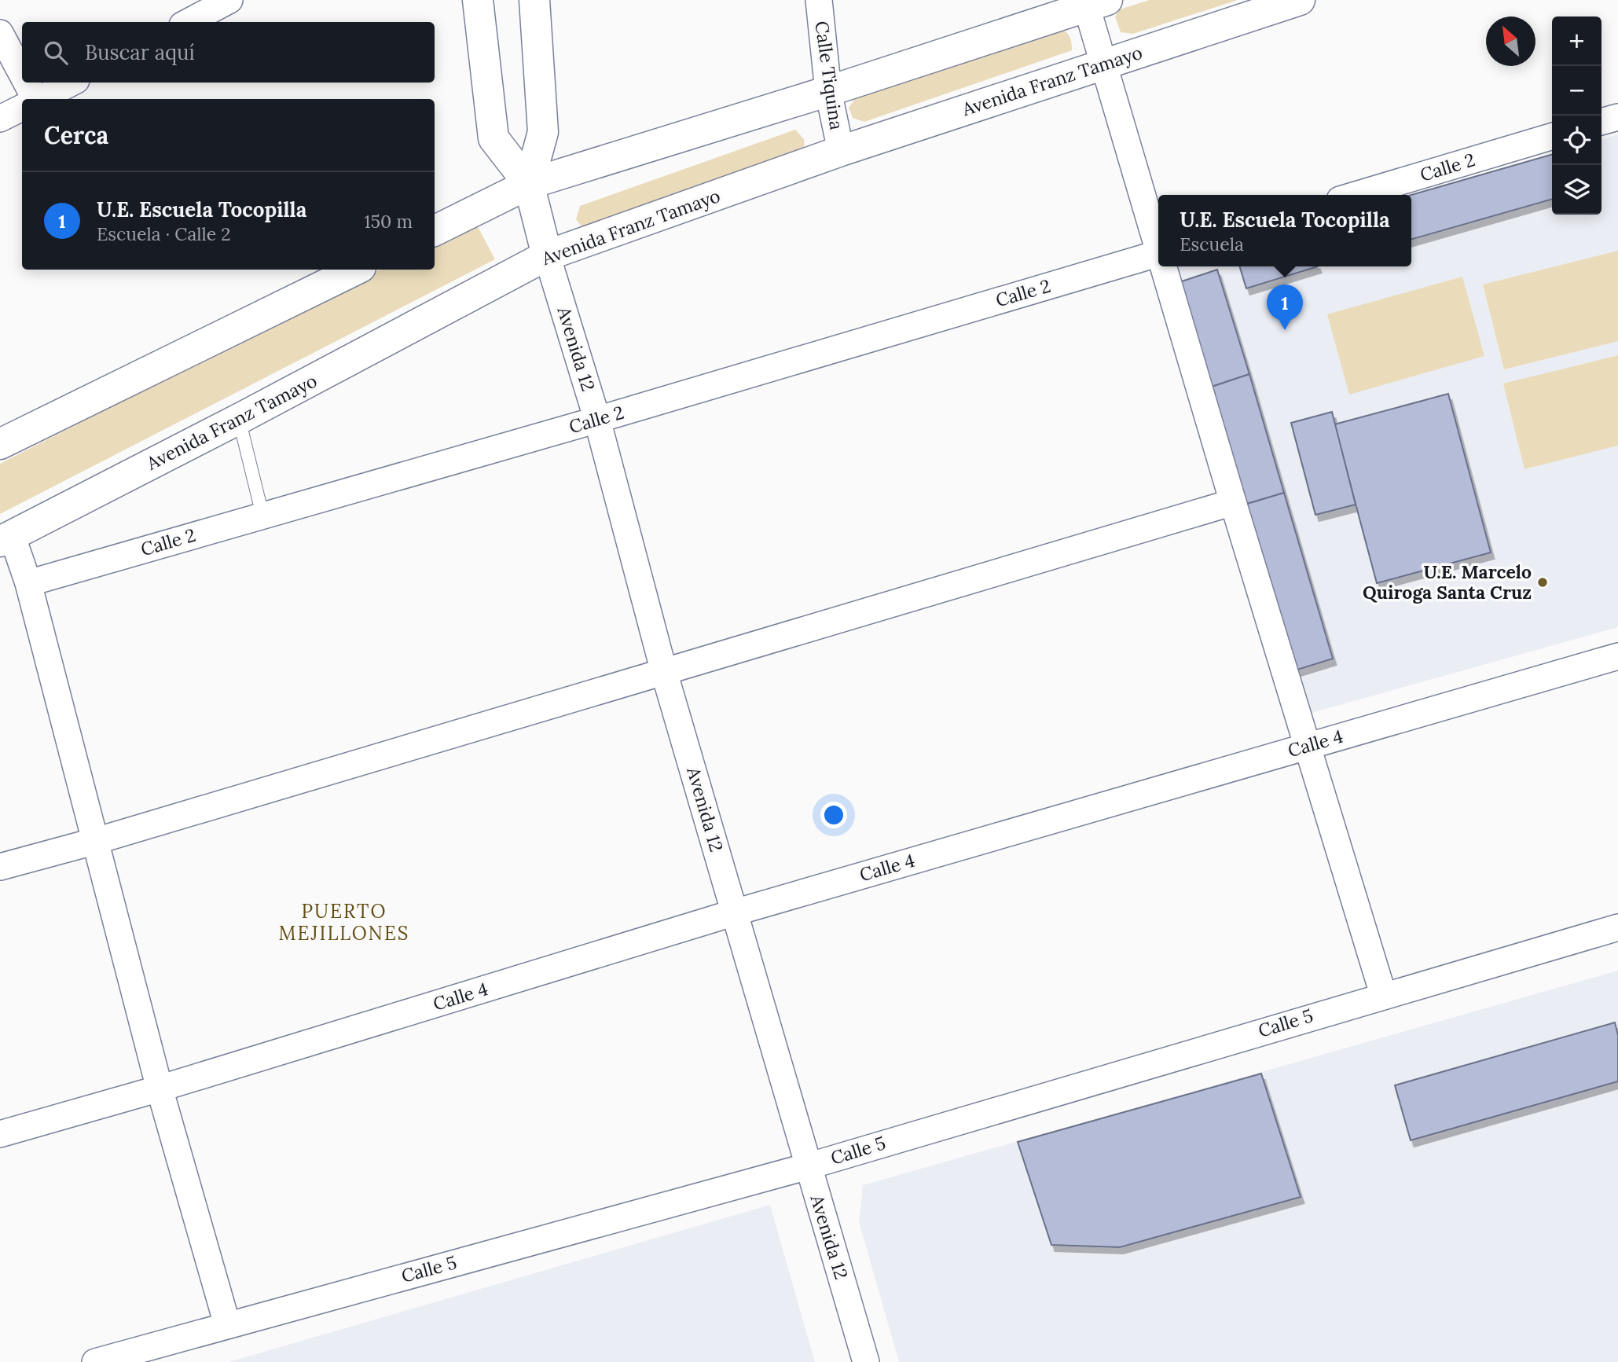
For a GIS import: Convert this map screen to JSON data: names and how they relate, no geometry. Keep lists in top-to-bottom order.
{
  "streets": {
    "main road": ["Avenida Franz Tamayo"],
    "street": [
      "Calle Tiquina",
      "Calle 2",
      "Avenida 12",
      "Calle 4",
      "Calle 5"
    ]
  },
  "crossings": [
    ["Calle Tiquina", "Avenida Franz Tamayo"],
    ["Avenida Franz Tamayo", "Avenida 12"],
    ["Calle 2", "Avenida 12"],
    ["Avenida 12", "Calle 4"],
    ["Avenida 12", "Calle 5"]
  ],
  "districts": ["PUERTO MEJILLONES"],
  "places": ["U.E. Marcelo Quiroga Santa Cruz"],
  "north": "top left",
  "page": {
    "map_buttons": ["+", "−"],
    "search": "Buscar aquí",
    "heading": "Cerca",
    "list": [
      {
        "mark": "1",
        "name": "U.E. Escuela Tocopilla",
        "note": "Escuela · Calle 2",
        "value": "150 m"
      }
    ],
    "popup": ["U.E. Escuela Tocopilla", "Escuela"],
    "pins": "1"
  }
}
